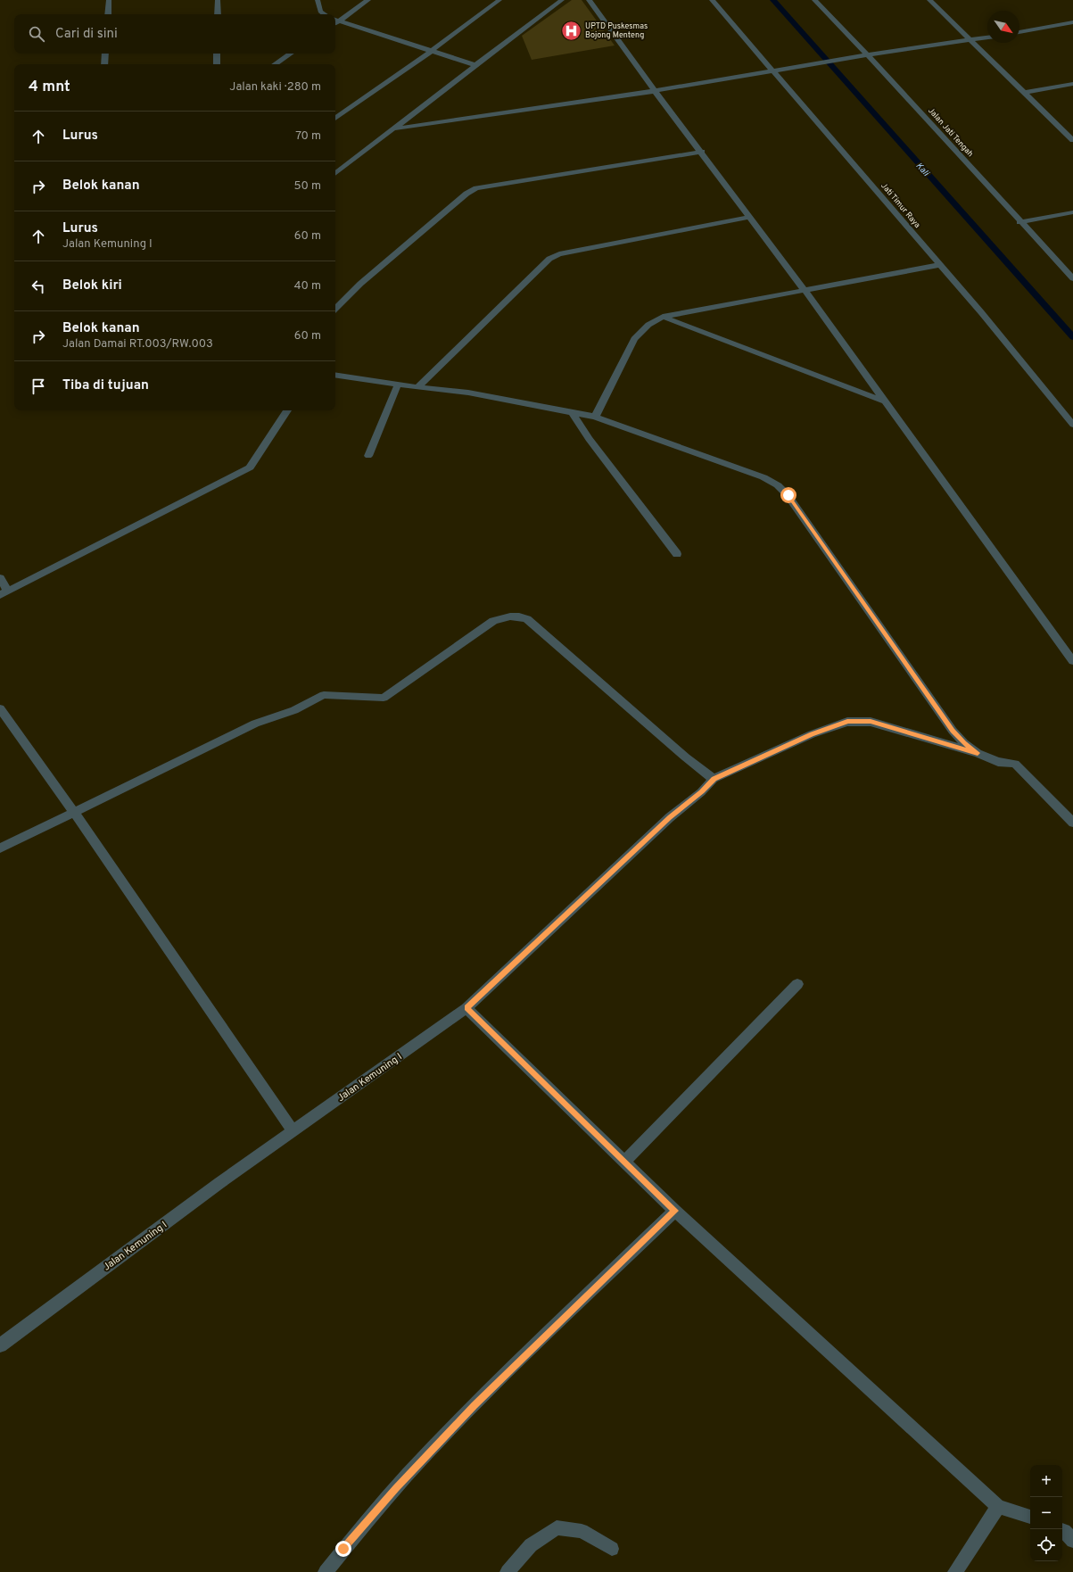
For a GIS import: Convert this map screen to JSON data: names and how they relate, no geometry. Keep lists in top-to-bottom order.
{
  "streets": {
    "street": ["Jalan Jati Tengah", "Jati Timur Raya", "Jalan Kemuning I"]
  },
  "water": ["Kali"],
  "places": {
    "hospital": ["UPTD Puskesmas Bojong Menteng"]
  },
  "north": "bottom right",
  "page": {
    "search": "Cari di sini",
    "heading": ["4 mnt", "Jalan kaki · 280 m"],
    "list": [
      ["Lurus", "70 m"],
      ["Belok kanan", "50 m"],
      ["Lurus", "Jalan Kemuning I", "60 m"],
      ["Belok kiri", "40 m"],
      ["Belok kanan", "Jalan Damai RT.003/RW.003", "60 m"],
      "Tiba di tujuan"
    ],
    "map_buttons": ["+", "−"]
  }
}
